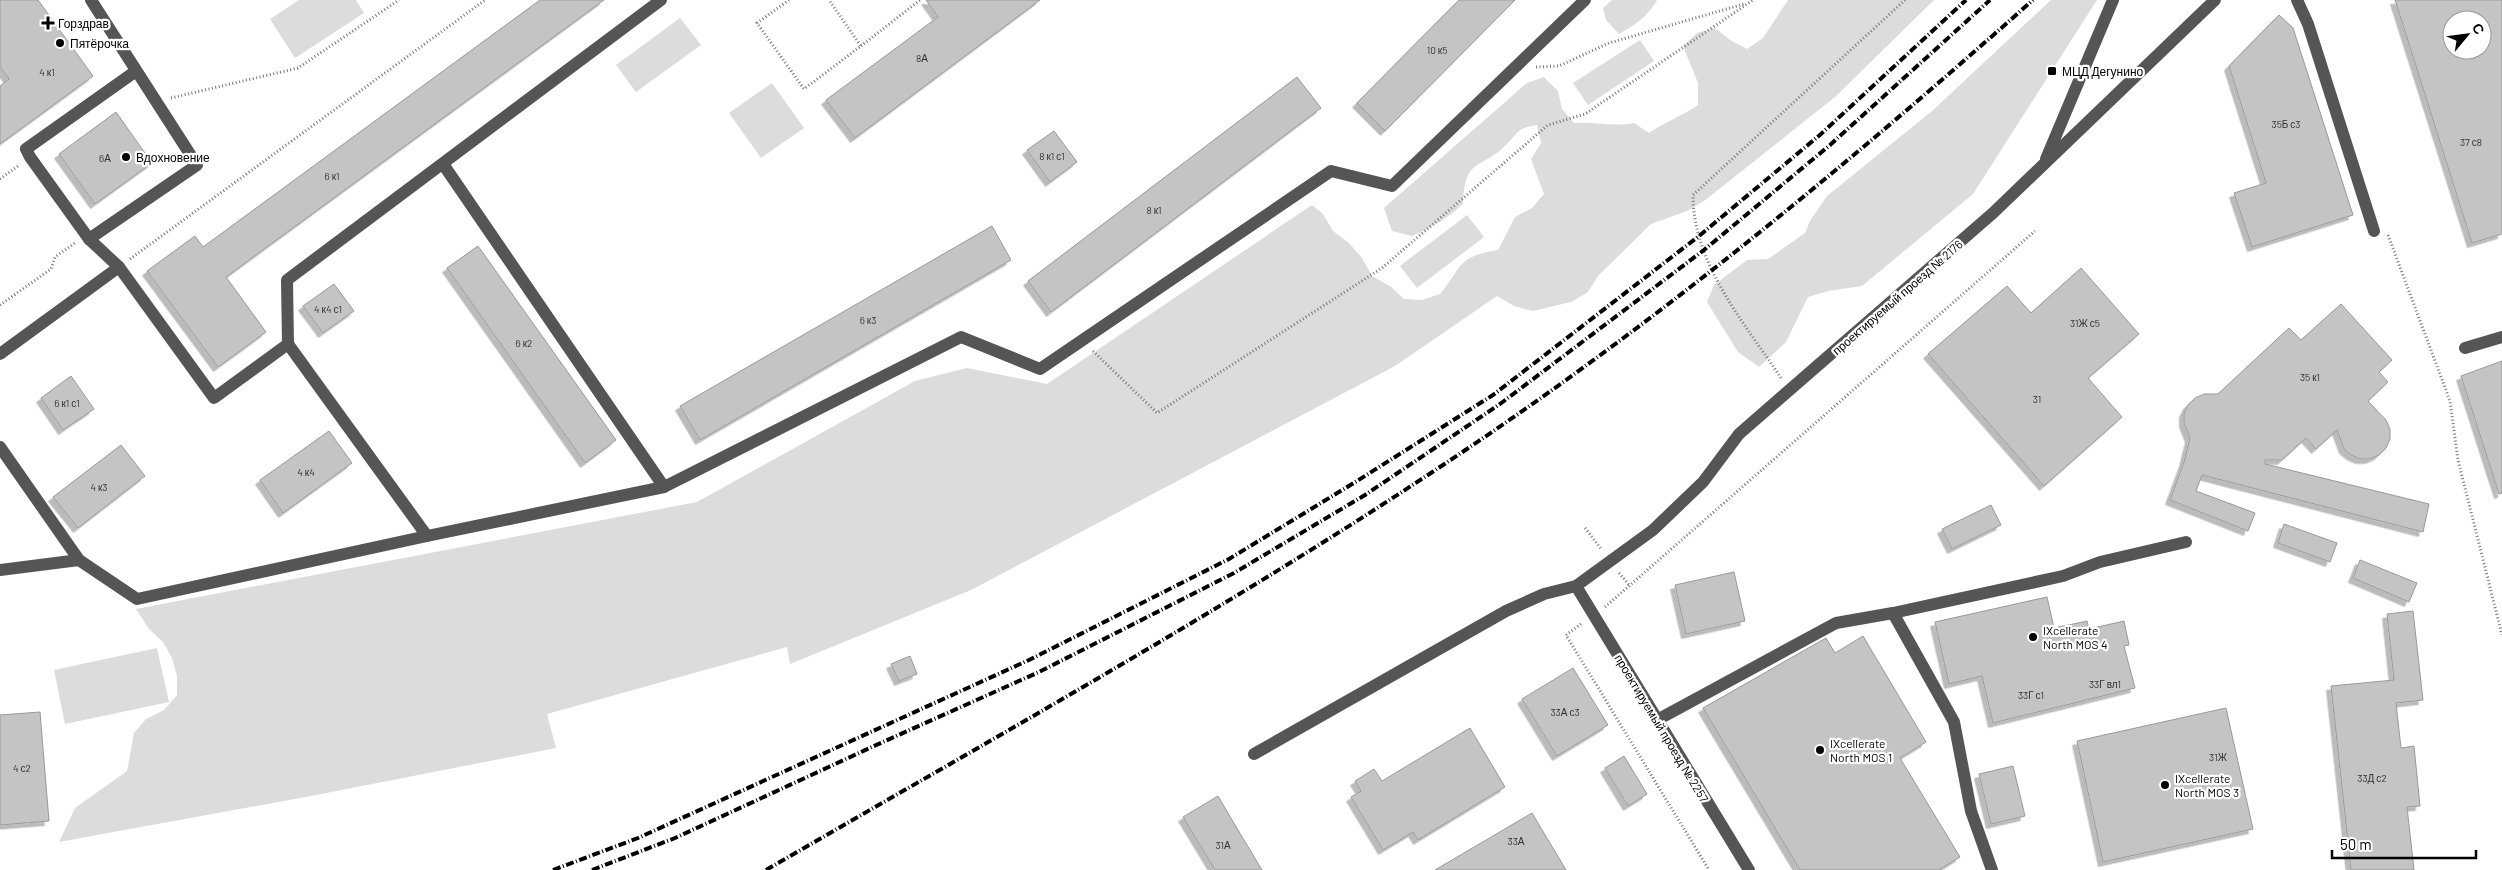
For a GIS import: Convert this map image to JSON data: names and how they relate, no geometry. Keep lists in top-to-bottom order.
{
  "streets": {
    "street": ["проектируемый проезд № 2176", "проектируемый проезд № 2257"]
  },
  "crossings": [
    ["проектируемый проезд № 2176", "проектируемый проезд № 2257"]
  ],
  "places": {
    "health": ["Горздрав"],
    "other": [
      "Пятёрочка",
      "Вдохновение",
      "IXcellerate North MOS 4",
      "IXcellerate North MOS 1",
      "IXcellerate North MOS 3"
    ],
    "transit": ["МЦД Дегунино"]
  },
  "house_numbers": [
    "10 к5",
    "8А",
    "4 к1",
    "35Б с3",
    "37 с8",
    "8 к1 с1",
    "6А",
    "6 к1",
    "8 к1",
    "4 к4 с1",
    "6 к3",
    "31Ж с5",
    "6 к2",
    "35 к1",
    "31",
    "6 к1 с1",
    "4 к4",
    "4 к3",
    "33Г вл1",
    "33Г с1",
    "33А с3",
    "31Ж",
    "4 с2",
    "33Д с2",
    "33А",
    "31А"
  ],
  "scale_bar": "50 m",
  "north": "top right"
}
